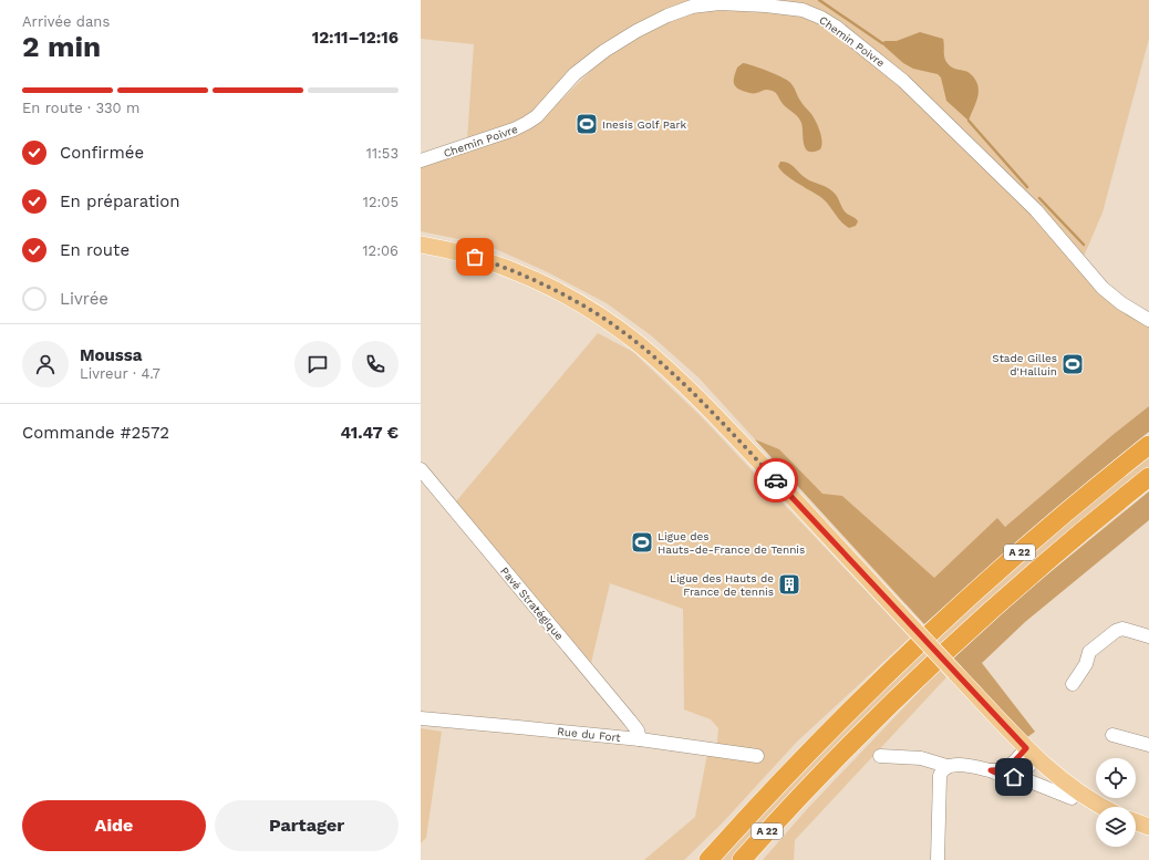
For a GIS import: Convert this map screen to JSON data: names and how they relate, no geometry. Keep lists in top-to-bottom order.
{
  "streets": {
    "highway": ["A 22"],
    "street": ["Chemin Poivre", "Pavé Stratégique", "Rue du Fort"]
  },
  "crossings": [
    ["Pavé Stratégique", "Rue du Fort"]
  ],
  "places": {
    "sports": ["Inesis Golf Park", "Stade Gilles d'Halluin", "Ligue des Hauts-de-France de Tennis"],
    "building": ["Ligue des Hauts de France de tennis"]
  },
  "page": {
    "heading": ["2 min", "Arrivée dans", "12:11–12:16"],
    "panel": [
      "Moussa",
      "Livreur · 4.7",
      "Commande #2572",
      "41.47 €"
    ],
    "bar": "En route · 330 m",
    "list": [
      ["Confirmée", "11:53"],
      ["En préparation", "12:05"],
      ["En route", "12:06"],
      "Livrée"
    ],
    "buttons": ["Aide", "Partager"]
  }
}
